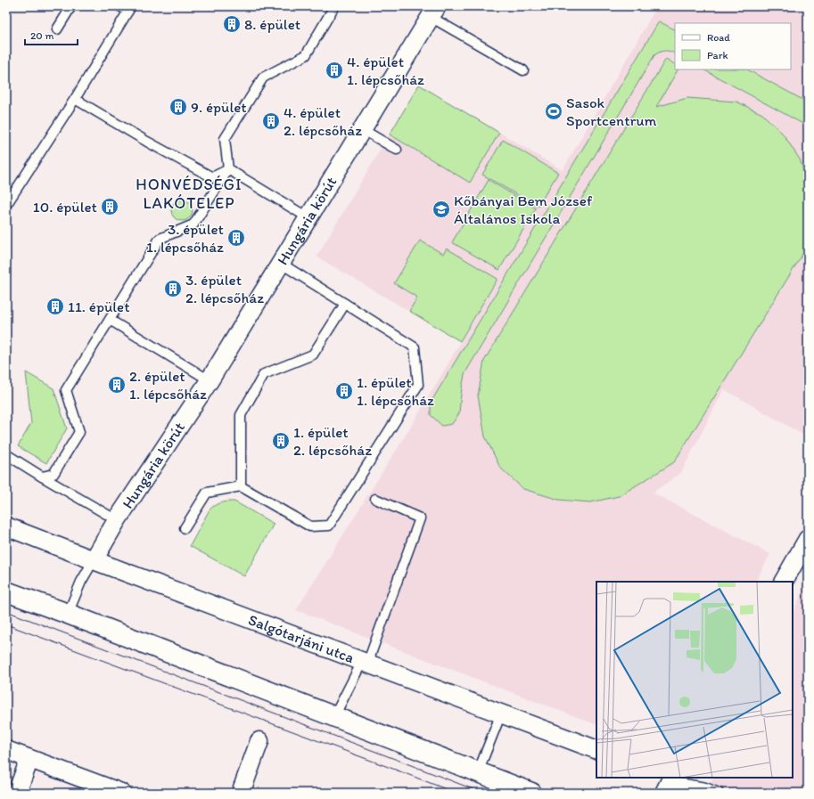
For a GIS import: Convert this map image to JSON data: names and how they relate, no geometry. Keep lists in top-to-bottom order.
{
  "streets": {
    "street": ["Hungária körút", "Salgótarjáni utca"]
  },
  "crossings": [
    ["Hungária körút", "Salgótarjáni utca"]
  ],
  "districts": ["HONVÉDSÉGI LAKÓTELEP"],
  "places": {
    "building": [
      "8. épület",
      "4. épület 1. lépcsőház",
      "9. épület",
      "4. épület 2. lépcsőház",
      "10. épület",
      "3. épület 1. lépcsőház",
      "3. épület 2. lépcsőház",
      "11. épület",
      "2. épület 1. lépcsőház",
      "1. épület 1. lépcsőház",
      "1. épület 2. lépcsőház"
    ],
    "sports": ["Sasok Sportcentrum"],
    "school or university": ["Kőbányai Bem József Általános Iskola"]
  },
  "legend": ["Road", "Park"],
  "scale_bar": "20 m"
}
